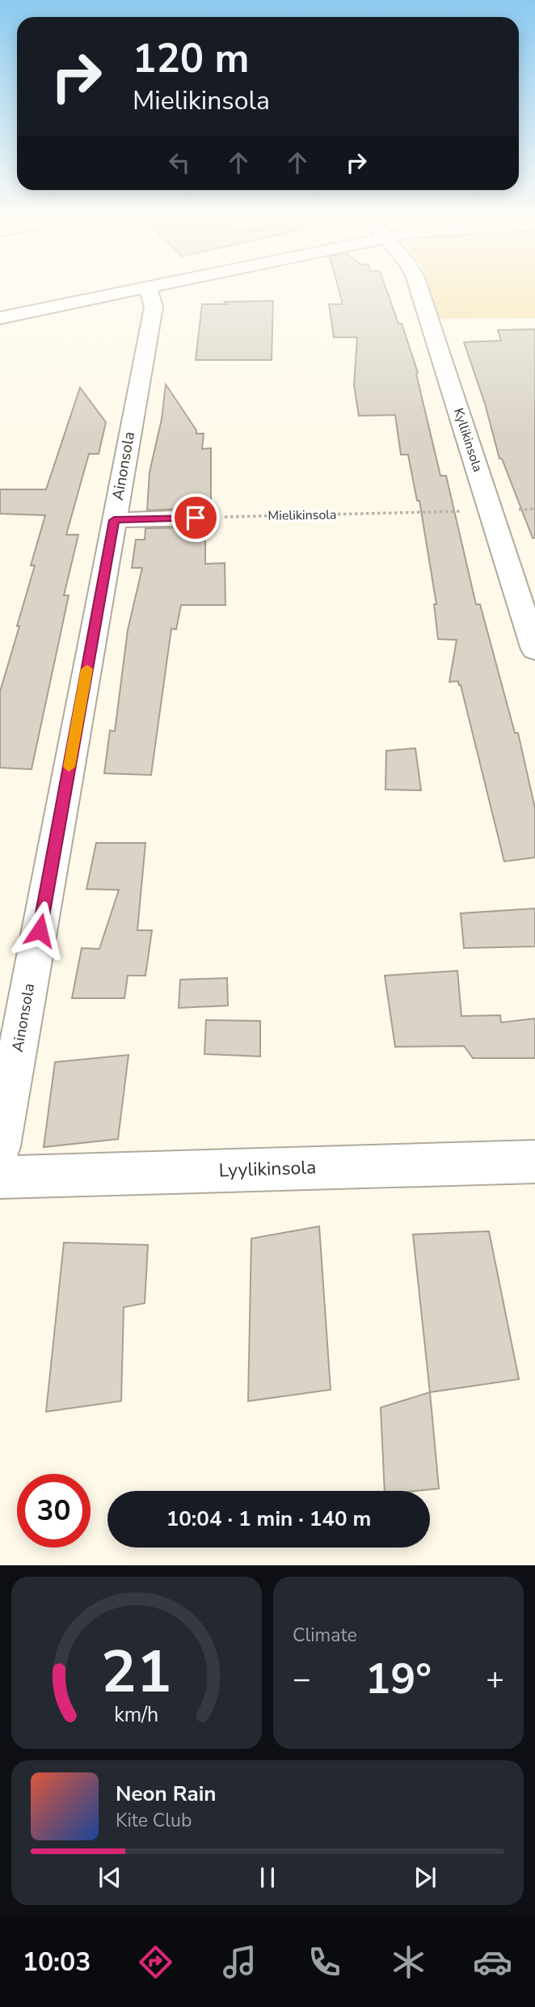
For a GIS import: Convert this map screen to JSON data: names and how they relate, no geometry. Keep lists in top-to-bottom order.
{
  "streets": {
    "street": ["Kyllikinsola", "Ainonsola", "Lyylikinsola"],
    "path": ["Mielikinsola"]
  },
  "crossings": [
    ["Kyllikinsola", "Mielikinsola"]
  ],
  "page": {
    "turn": ["120 m", "Mielikinsola"],
    "limit": "30",
    "trip": "10:04 · 1 min · 140 m",
    "tile": "Climate",
    "heat": ["−", "19°", "+"],
    "song": ["Neon Rain", "Kite Club"],
    "tabs": "10:03",
    "gauge": ["21", "km/h"]
  }
}
